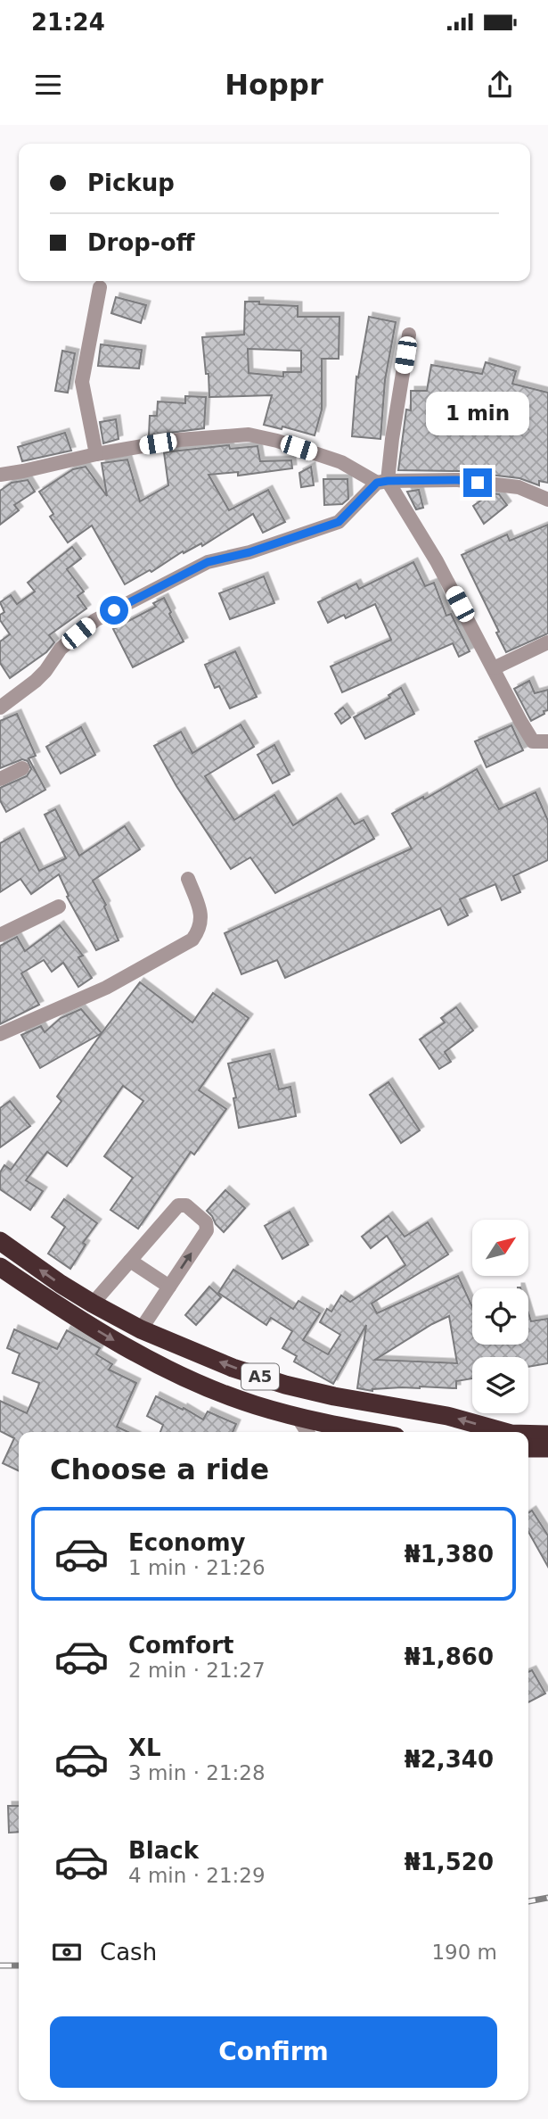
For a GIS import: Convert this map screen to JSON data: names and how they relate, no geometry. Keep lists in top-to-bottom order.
{
  "streets": {
    "highway": ["A5"]
  },
  "north": "top right",
  "page": {
    "status": "21:24",
    "header": "Hoppr",
    "banner": ["Pickup", "Drop-off"],
    "bubble": "1 min",
    "heading": "Choose a ride",
    "list": [
      {
        "name": "Economy",
        "note": "1 min · 21:26",
        "value": "₦1,380"
      },
      {
        "name": "Comfort",
        "note": "2 min · 21:27",
        "value": "₦1,860"
      },
      {
        "name": "XL",
        "note": "3 min · 21:28",
        "value": "₦2,340"
      },
      {
        "name": "Black",
        "note": "4 min · 21:29",
        "value": "₦1,520"
      }
    ],
    "pay": ["Cash", "190 m"],
    "buttons": "Confirm"
  }
}
